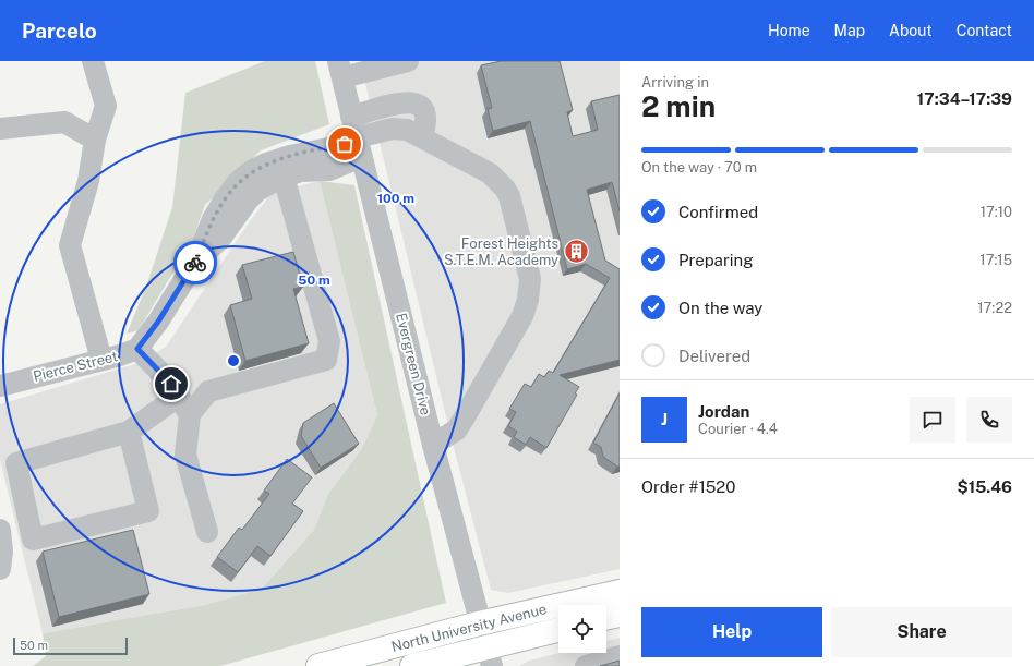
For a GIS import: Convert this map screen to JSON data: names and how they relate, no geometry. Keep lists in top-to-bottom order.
{
  "streets": {
    "main road": ["North University Avenue"],
    "street": ["Evergreen Drive", "Pierce Street"]
  },
  "crossings": [
    ["Evergreen Drive", "Pierce Street"],
    ["Evergreen Drive", "North University Avenue"]
  ],
  "places": {
    "building": ["Forest Heights S.T.E.M. Academy"]
  },
  "scale_bar": "50 m",
  "page": {
    "header": "Parcelo",
    "nav": [
      "Home",
      "Map",
      "About",
      "Contact"
    ],
    "heading": ["2 min", "Arriving in", "17:34–17:39"],
    "panel": [
      "Jordan",
      "Courier · 4.4",
      "Order #1520",
      "$15.46"
    ],
    "bar": "On the way · 70 m",
    "list": [
      ["Confirmed", "17:10"],
      ["Preparing", "17:15"],
      ["On the way", "17:22"],
      "Delivered"
    ],
    "round": "J",
    "buttons": ["Help", "Share"],
    "scale": "50 m"
  },
  "rings": ["100 m", "50 m"]
}
